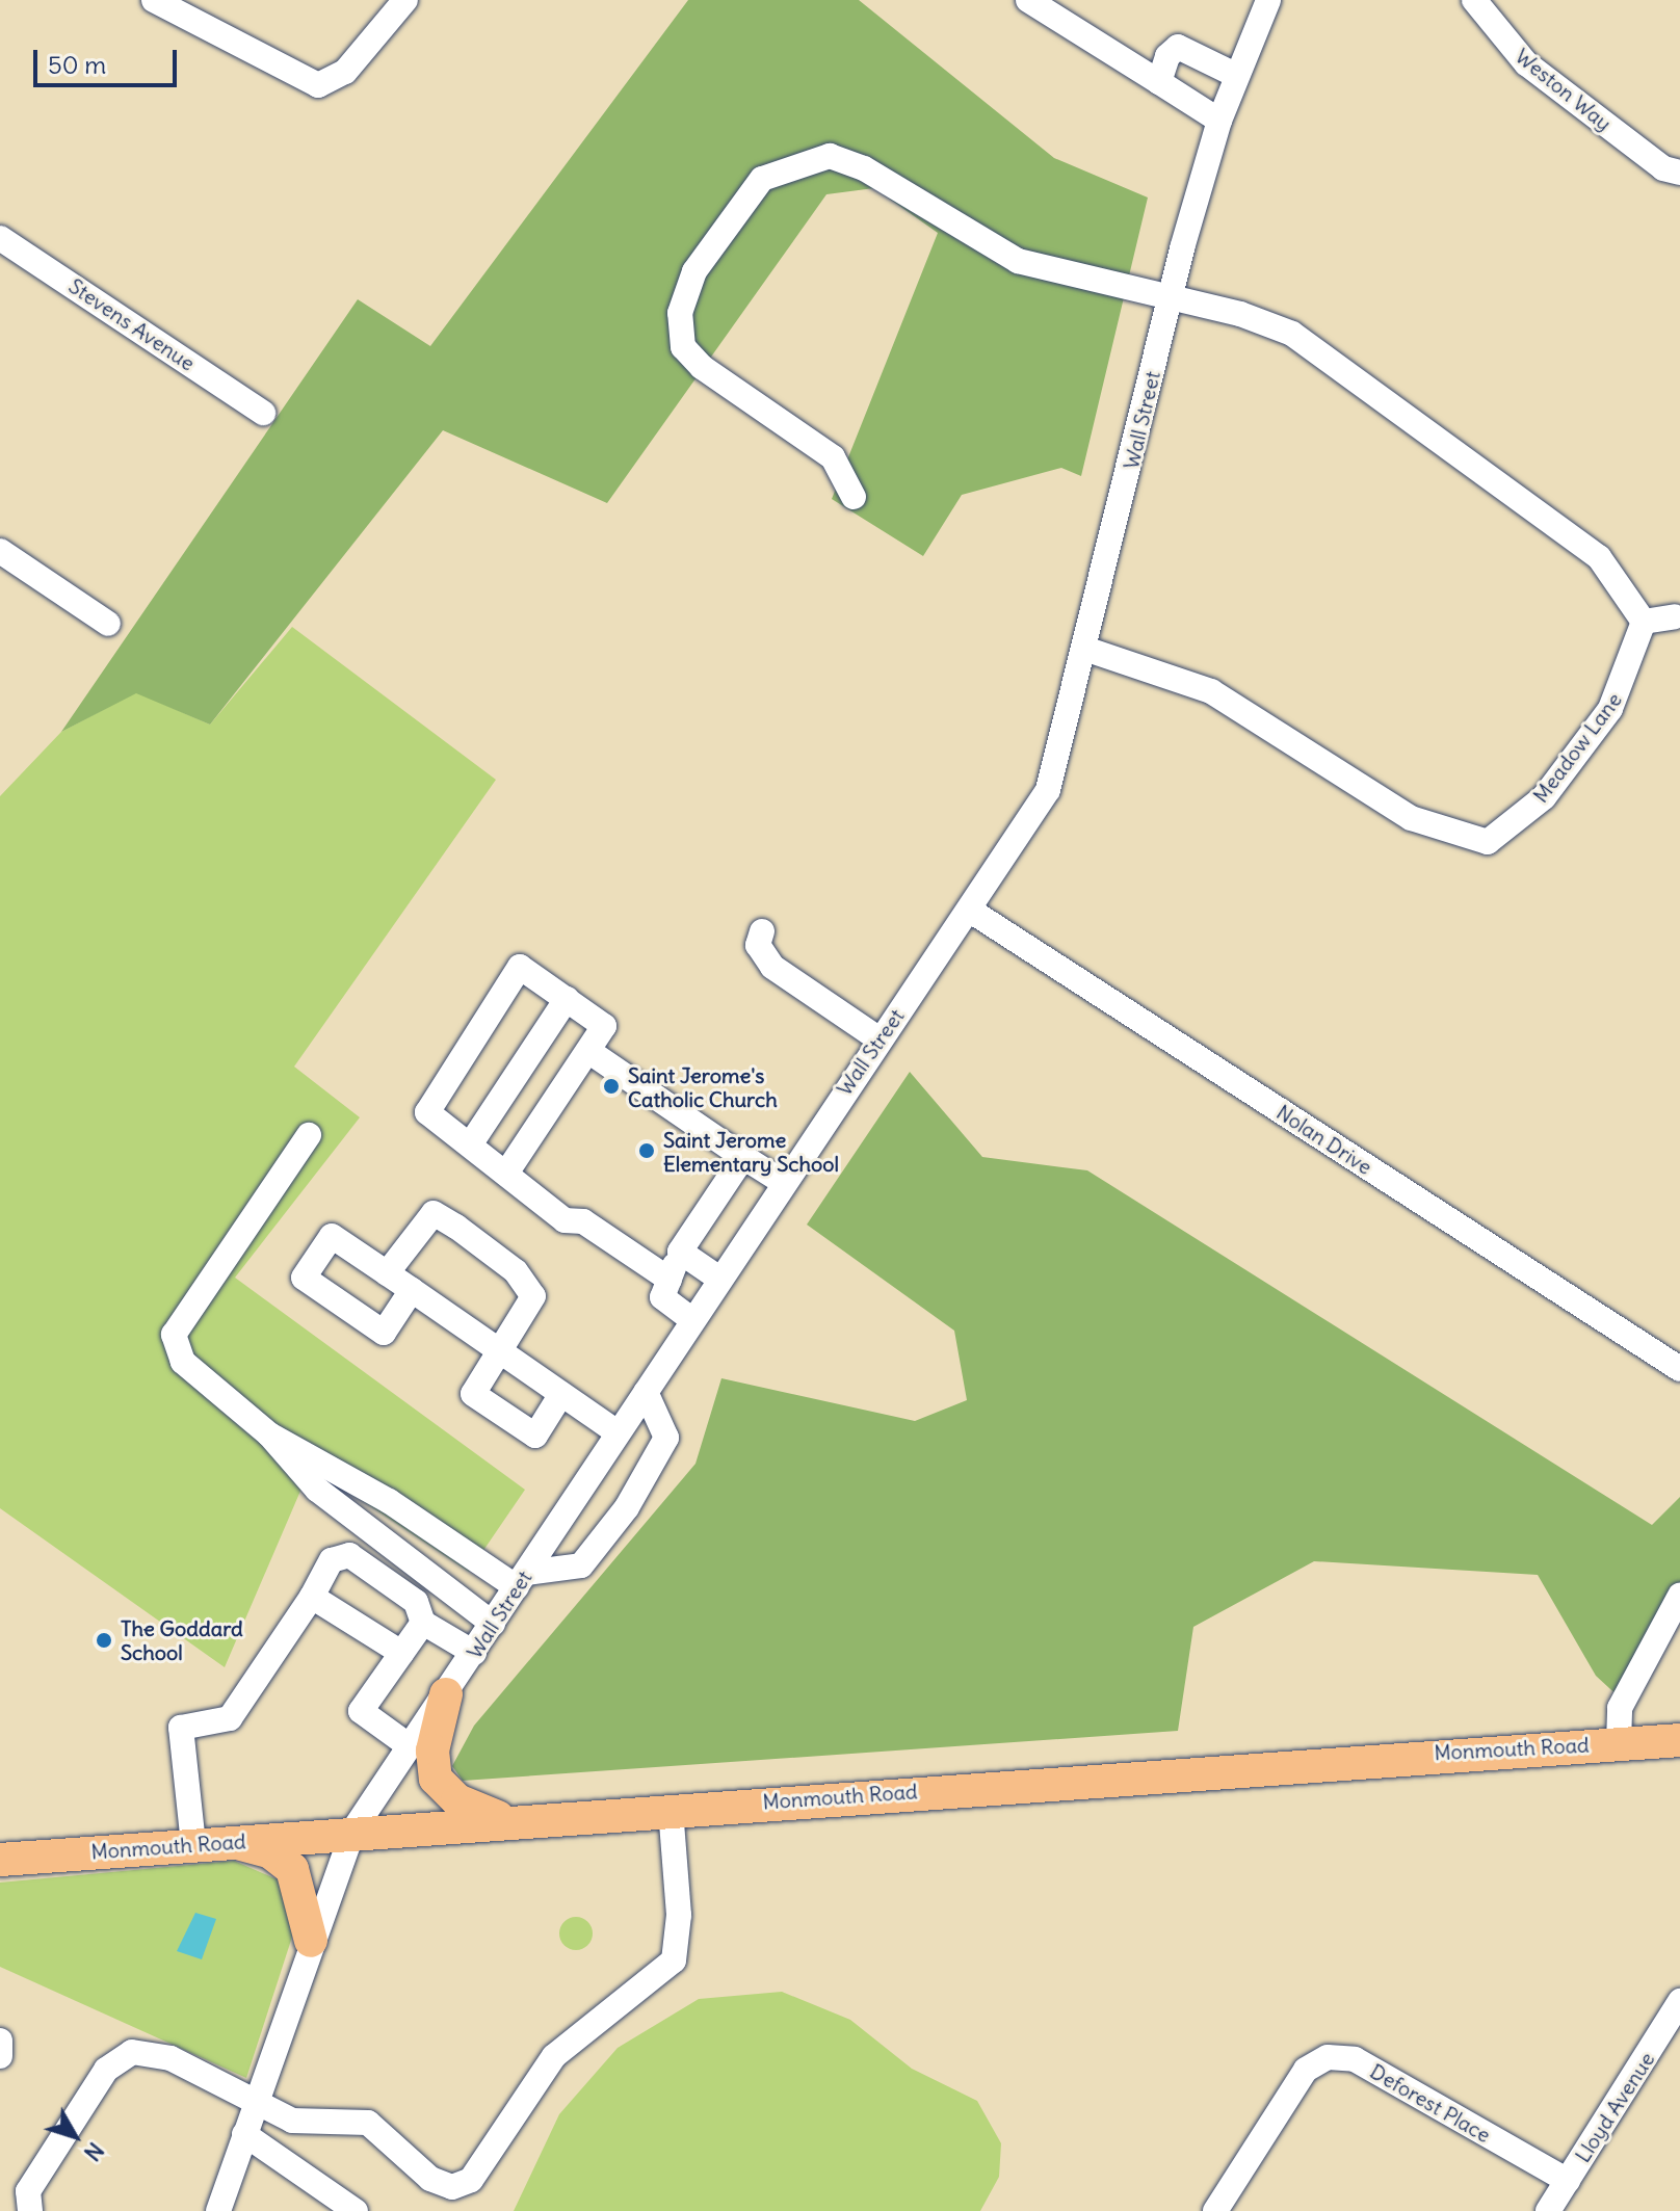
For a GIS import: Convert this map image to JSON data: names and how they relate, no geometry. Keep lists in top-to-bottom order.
{
  "streets": {
    "main road": ["Monmouth Road"],
    "street": [
      "Weston Way",
      "Stevens Avenue",
      "Wall Street",
      "Meadow Lane",
      "Nolan Drive",
      "Deforest Place",
      "Lloyd Avenue"
    ]
  },
  "crossings": [
    ["Wall Street", "Meadow Lane"],
    ["Wall Street", "Nolan Drive"],
    ["Wall Street", "Monmouth Road"],
    ["Deforest Place", "Lloyd Avenue"]
  ],
  "places": ["Saint Jerome's Catholic Church", "Saint Jerome Elementary School", "The Goddard School"],
  "scale_bar": "50 m",
  "north": "bottom right"
}
